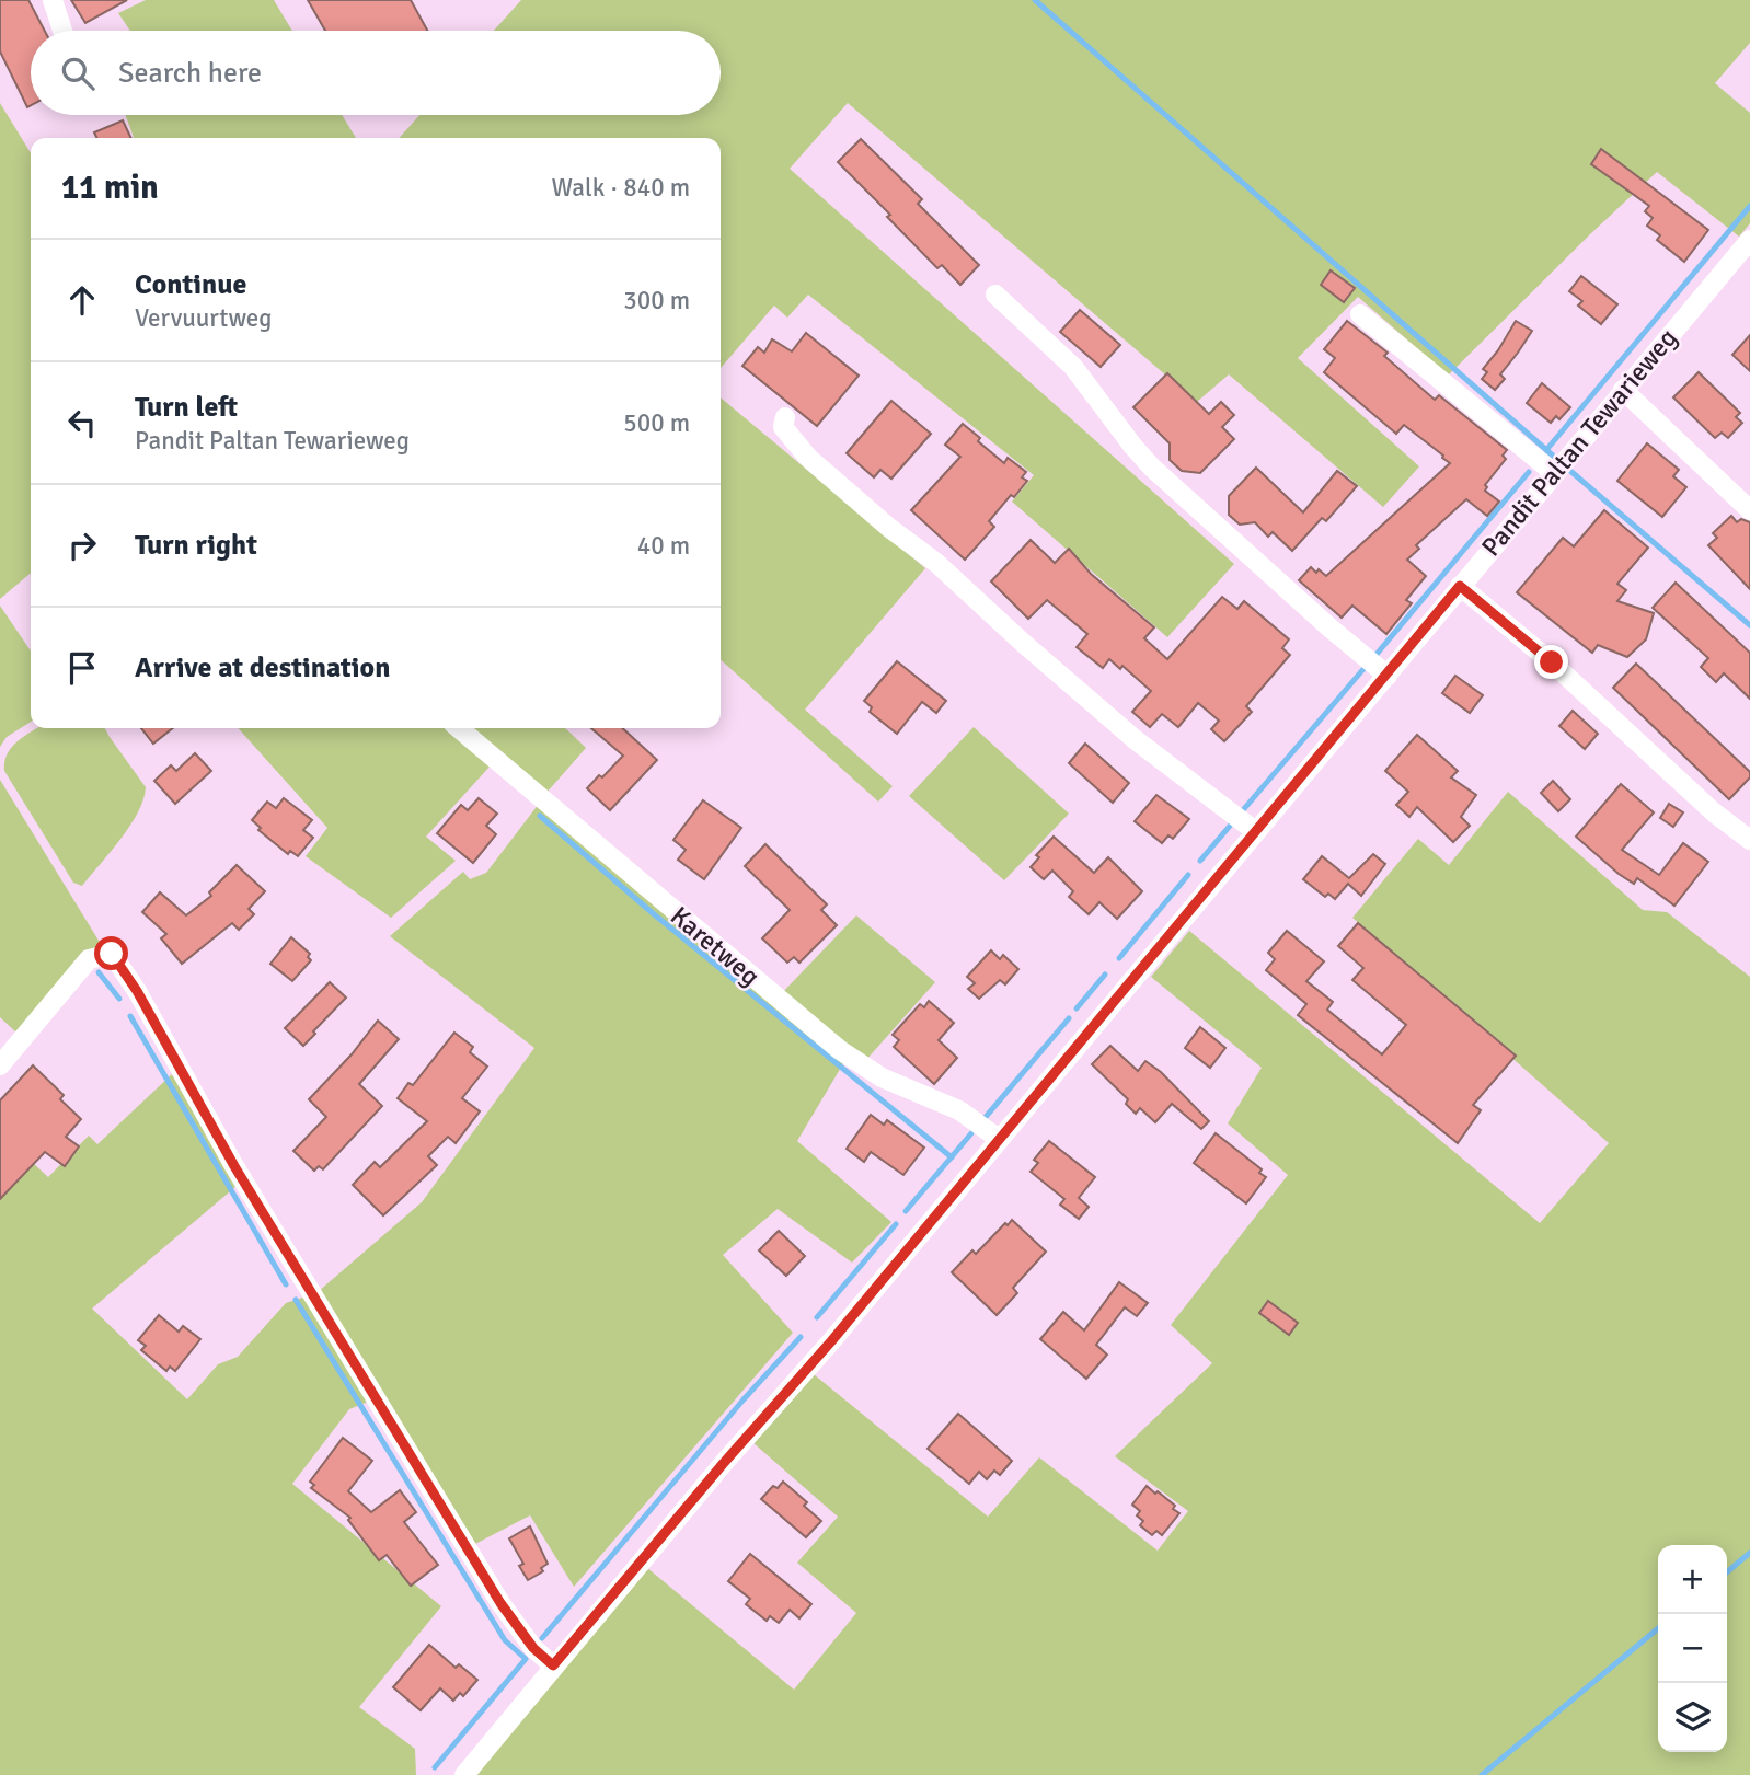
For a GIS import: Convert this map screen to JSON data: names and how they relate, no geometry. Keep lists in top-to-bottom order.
{
  "streets": {
    "street": ["Pandit Paltan Tewarieweg", "Karetweg"]
  },
  "crossings": [
    ["Pandit Paltan Tewarieweg", "Karetweg"]
  ],
  "page": {
    "search": "Search here",
    "heading": ["11 min", "Walk · 840 m"],
    "list": [
      ["Continue", "Vervuurtweg", "300 m"],
      ["Turn left", "Pandit Paltan Tewarieweg", "500 m"],
      ["Turn right", "40 m"],
      "Arrive at destination"
    ],
    "map_buttons": ["+", "−"]
  }
}
